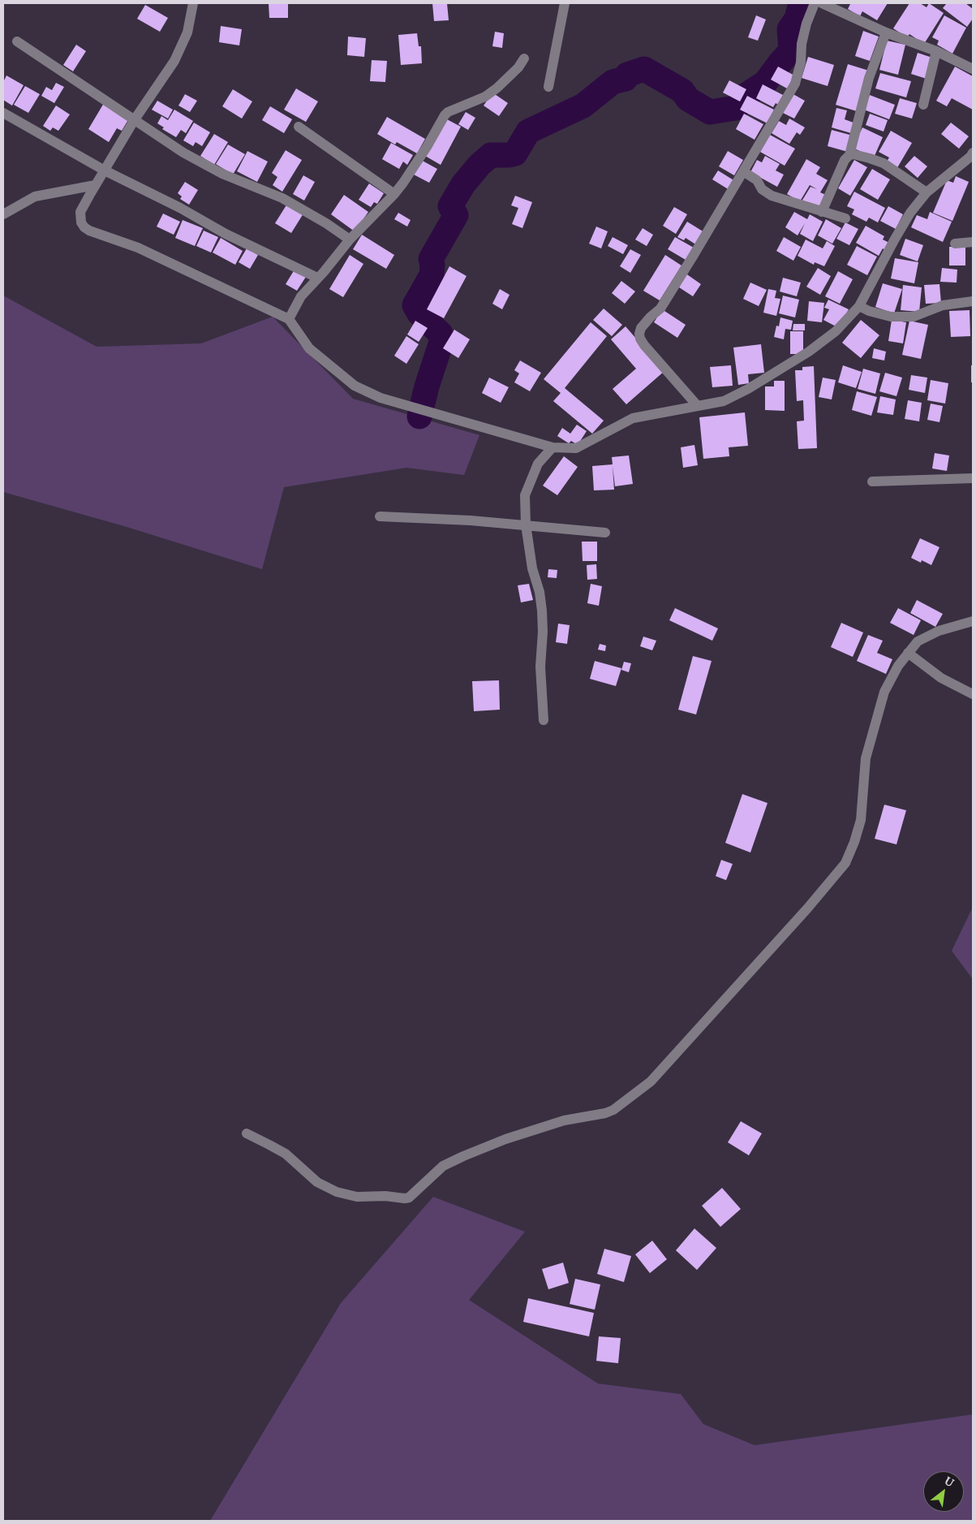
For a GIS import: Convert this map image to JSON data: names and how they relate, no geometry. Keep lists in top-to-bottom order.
{
  "north": "top right"
}
